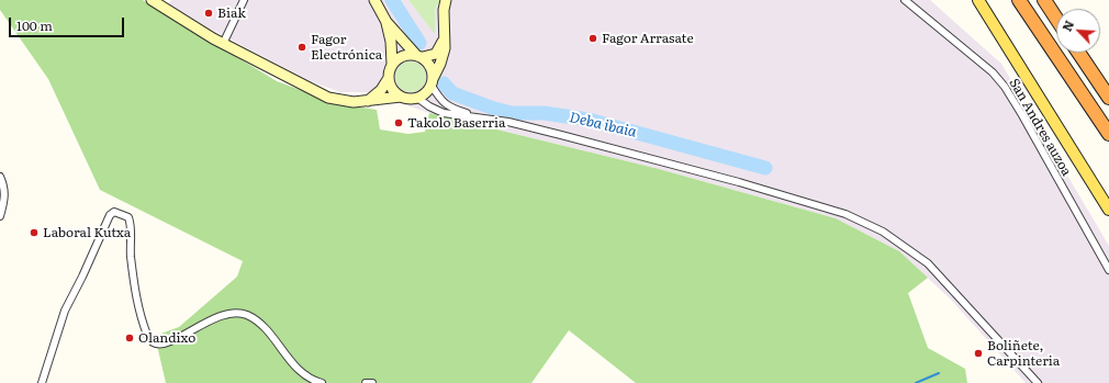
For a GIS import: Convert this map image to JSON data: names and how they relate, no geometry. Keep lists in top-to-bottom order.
{
  "streets": {
    "street": ["San Andres auzoa"]
  },
  "water": ["Deba ibaia"],
  "places": [
    "Biak",
    "Fagor Arrasate",
    "Fagor Electrónica",
    "Takolo Baserria",
    "Laboral Kutxa",
    "Olandixo",
    "Boliñete, Carpinteria"
  ],
  "scale_bar": "100 m",
  "north": "top left"
}
